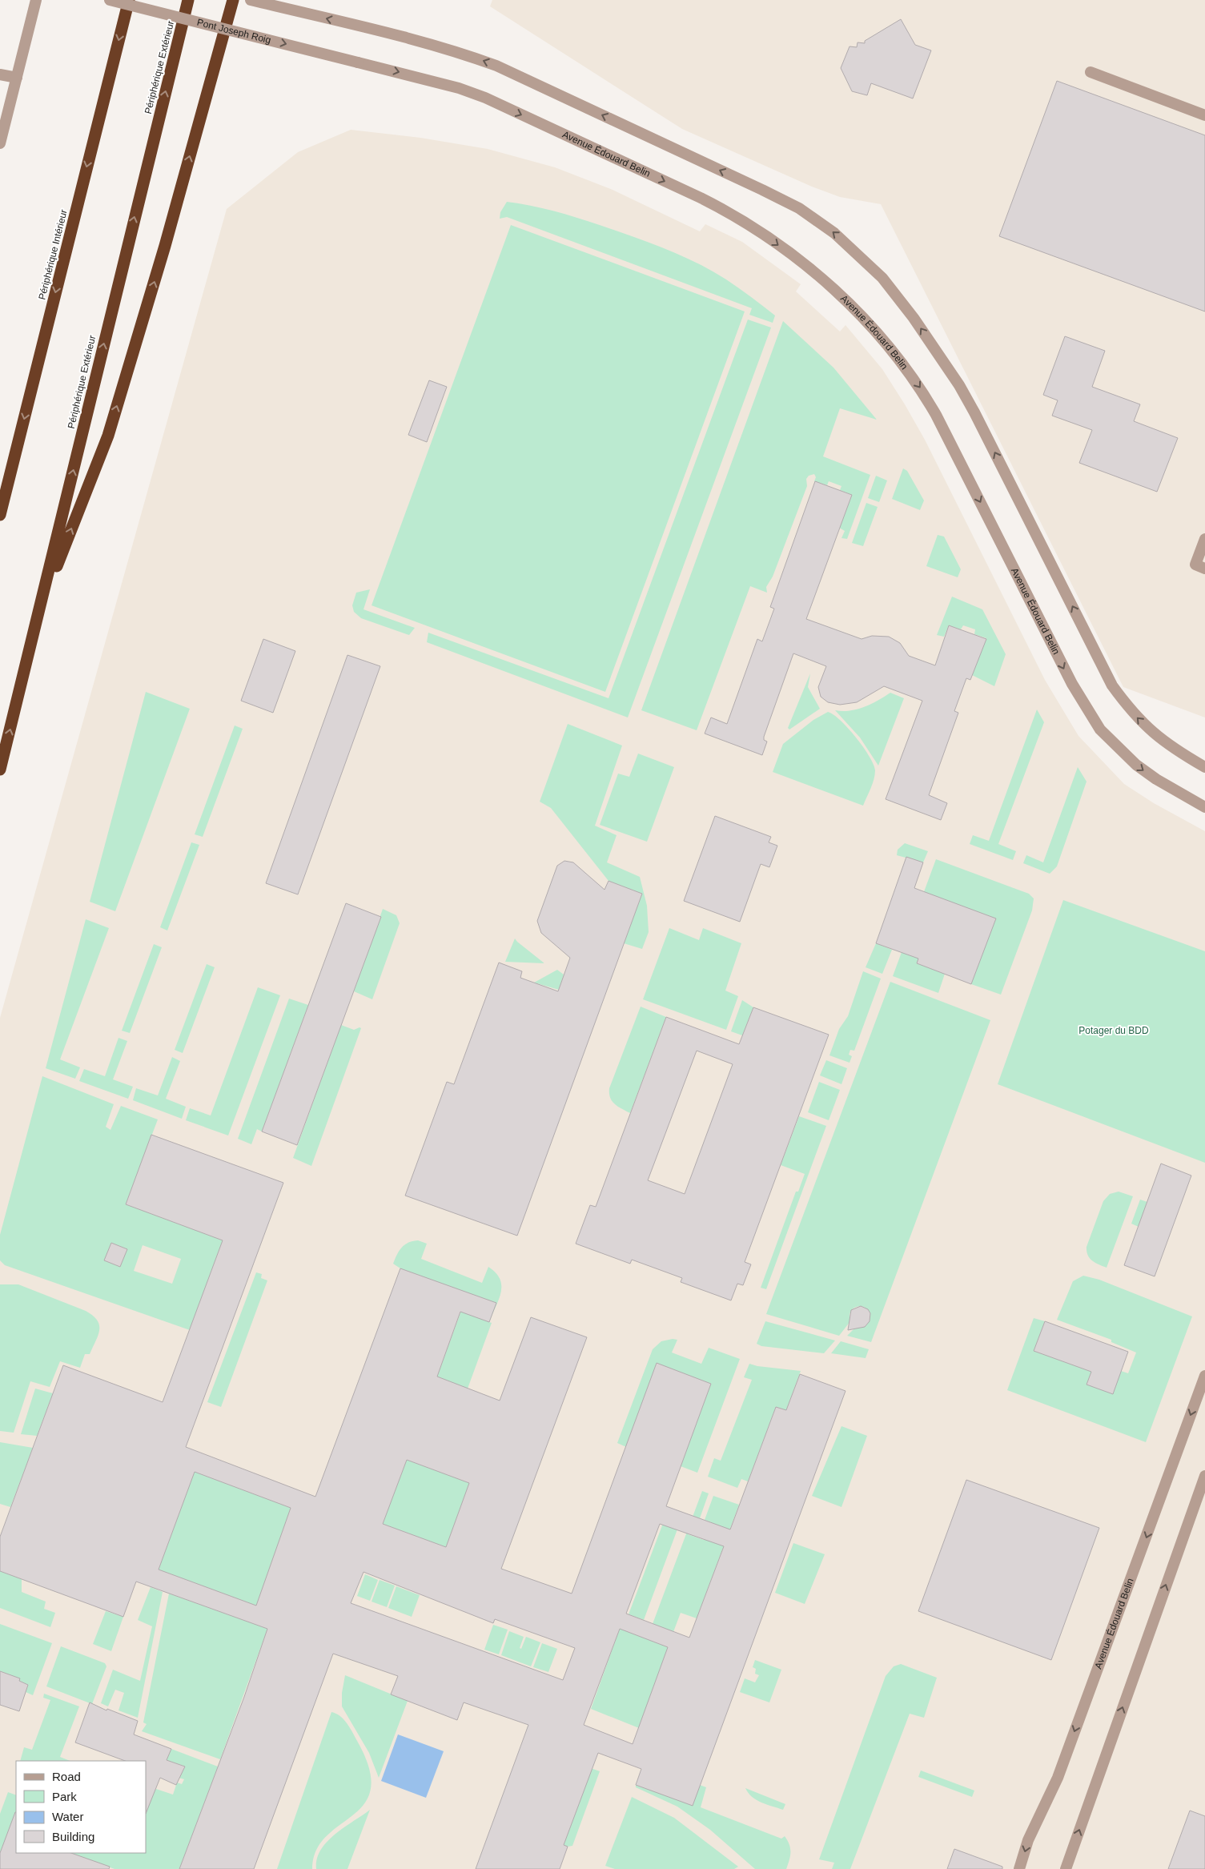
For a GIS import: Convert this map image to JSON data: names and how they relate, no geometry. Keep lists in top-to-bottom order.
{
  "streets": {
    "highway": ["Périphérique Extérieur", "Périphérique Intérieur"],
    "street": ["Pont Joseph Roig", "Avenue Édouard Belin"]
  },
  "crossings": [
    ["Pont Joseph Roig", "Avenue Édouard Belin"]
  ],
  "one_way": ["Pont Joseph Roig", "Avenue Édouard Belin"],
  "parks": ["Potager du BDD"],
  "legend": [
    "Road",
    "Park",
    "Water",
    "Building"
  ]
}
